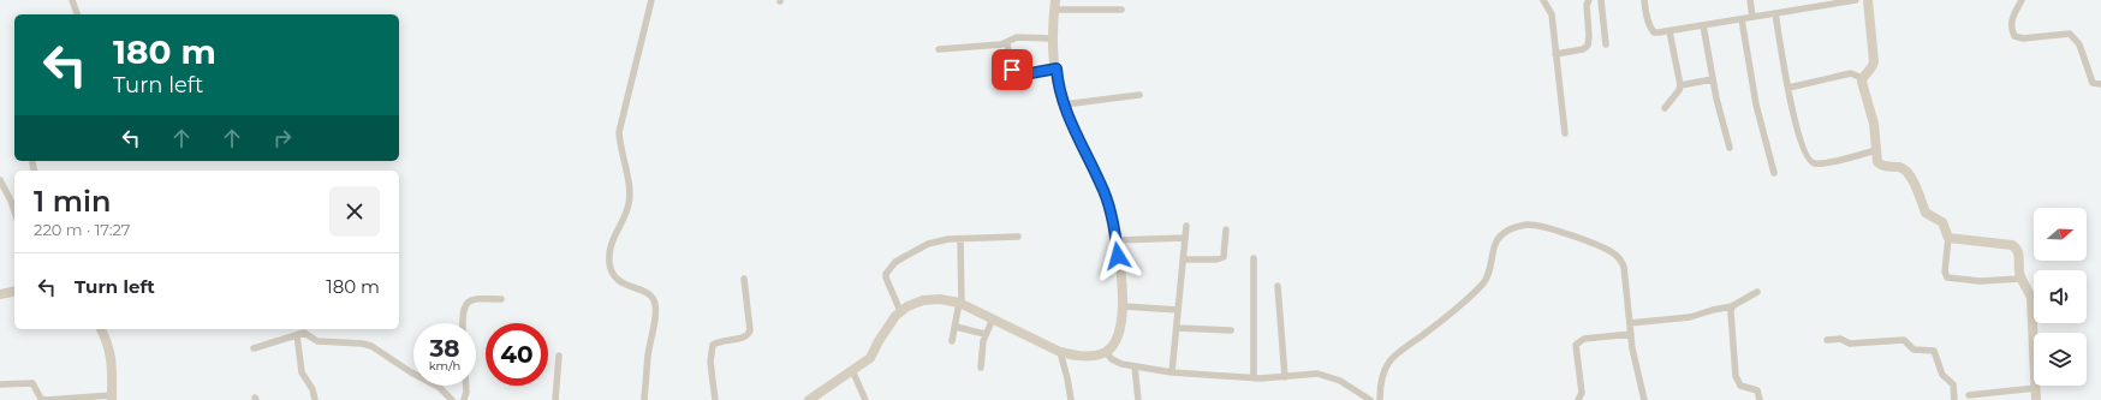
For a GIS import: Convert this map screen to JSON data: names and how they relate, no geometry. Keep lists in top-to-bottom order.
{
  "north": "right",
  "page": {
    "turn": ["180 m", "Turn left"],
    "heading": ["1 min", "220 m · 17:27"],
    "list": [
      {
        "name": "Turn left",
        "value": "180 m"
      }
    ],
    "speed": "38 km/h",
    "limit": "40"
  }
}
